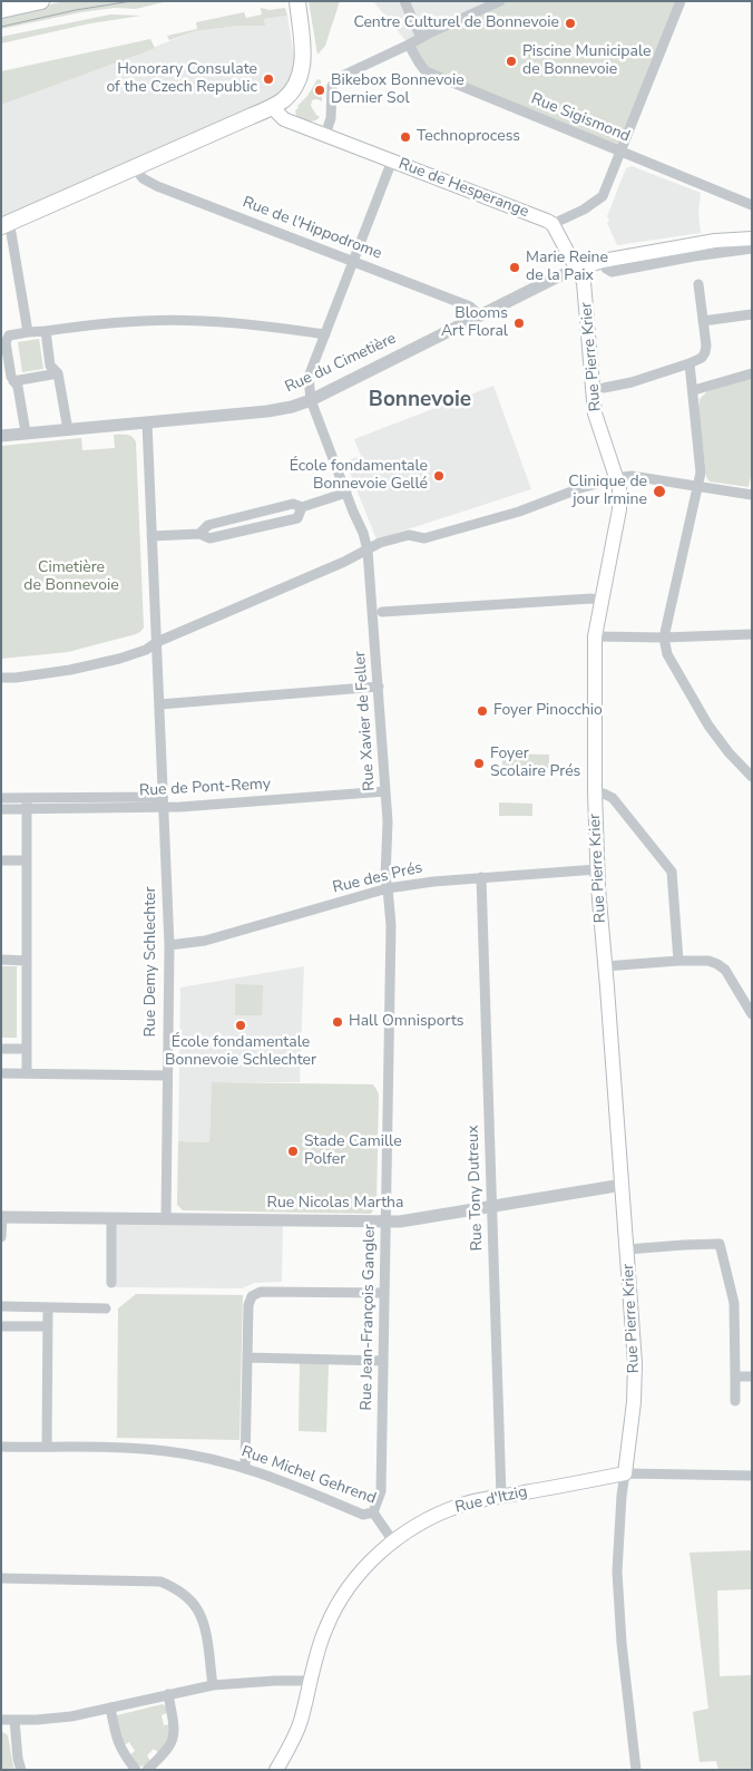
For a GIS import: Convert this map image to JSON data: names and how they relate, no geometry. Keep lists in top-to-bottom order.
{
  "streets": {
    "main road": ["Rue de Hesperange", "Rue Pierre Krier", "Rue d'Itzig"],
    "street": [
      "Rue Sigismond",
      "Rue de l'Hippodrome",
      "Rue du Cimetière",
      "Rue Xavier de Feller",
      "Rue de Pont-Remy",
      "Rue des Prés",
      "Rue Demy Schlechter",
      "Rue Tony Dutreux",
      "Rue Nicolas Martha",
      "Rue Jean-François Gangler",
      "Rue Michel Gehrend"
    ]
  },
  "crossings": [
    ["Rue de l'Hippodrome", "Rue du Cimetière"],
    ["Rue Pierre Krier", "Rue du Cimetière"],
    ["Rue Pierre Krier", "Rue des Prés"],
    ["Rue Pierre Krier", "Rue Nicolas Martha"],
    ["Rue Pierre Krier", "Rue d'Itzig"],
    ["Rue du Cimetière", "Rue Xavier de Feller"],
    ["Rue du Cimetière", "Rue Demy Schlechter"],
    ["Rue Xavier de Feller", "Rue de Pont-Remy"],
    ["Rue Xavier de Feller", "Rue des Prés"],
    ["Rue Xavier de Feller", "Rue Jean-François Gangler"],
    ["Rue de Pont-Remy", "Rue Demy Schlechter"],
    ["Rue des Prés", "Rue Demy Schlechter"],
    ["Rue des Prés", "Rue Tony Dutreux"],
    ["Rue des Prés", "Rue Jean-François Gangler"],
    ["Rue Demy Schlechter", "Rue Nicolas Martha"],
    ["Rue Tony Dutreux", "Rue Nicolas Martha"],
    ["Rue Tony Dutreux", "Rue d'Itzig"],
    ["Rue Nicolas Martha", "Rue Jean-François Gangler"],
    ["Rue Jean-François Gangler", "Rue Michel Gehrend"],
    ["Rue Michel Gehrend", "Rue d'Itzig"]
  ],
  "districts": ["Bonnevoie"],
  "parks": ["Cimetière de Bonnevoie"],
  "places": [
    "Centre Culturel de Bonnevoie",
    "Piscine Municipale de Bonnevoie",
    "Honorary Consulate of the Czech Republic",
    "Bikebox Bonnevoie Dernier Sol",
    "Technoprocess",
    "Marie Reine de la Paix",
    "Blooms Art Floral",
    "École fondamentale Bonnevoie Gellé",
    "Clinique de jour Irmine",
    "Foyer Pinocchio",
    "Foyer Scolaire Prés",
    "Hall Omnisports",
    "École fondamentale Bonnevoie Schlechter",
    "Stade Camille Polfer"
  ]
}
